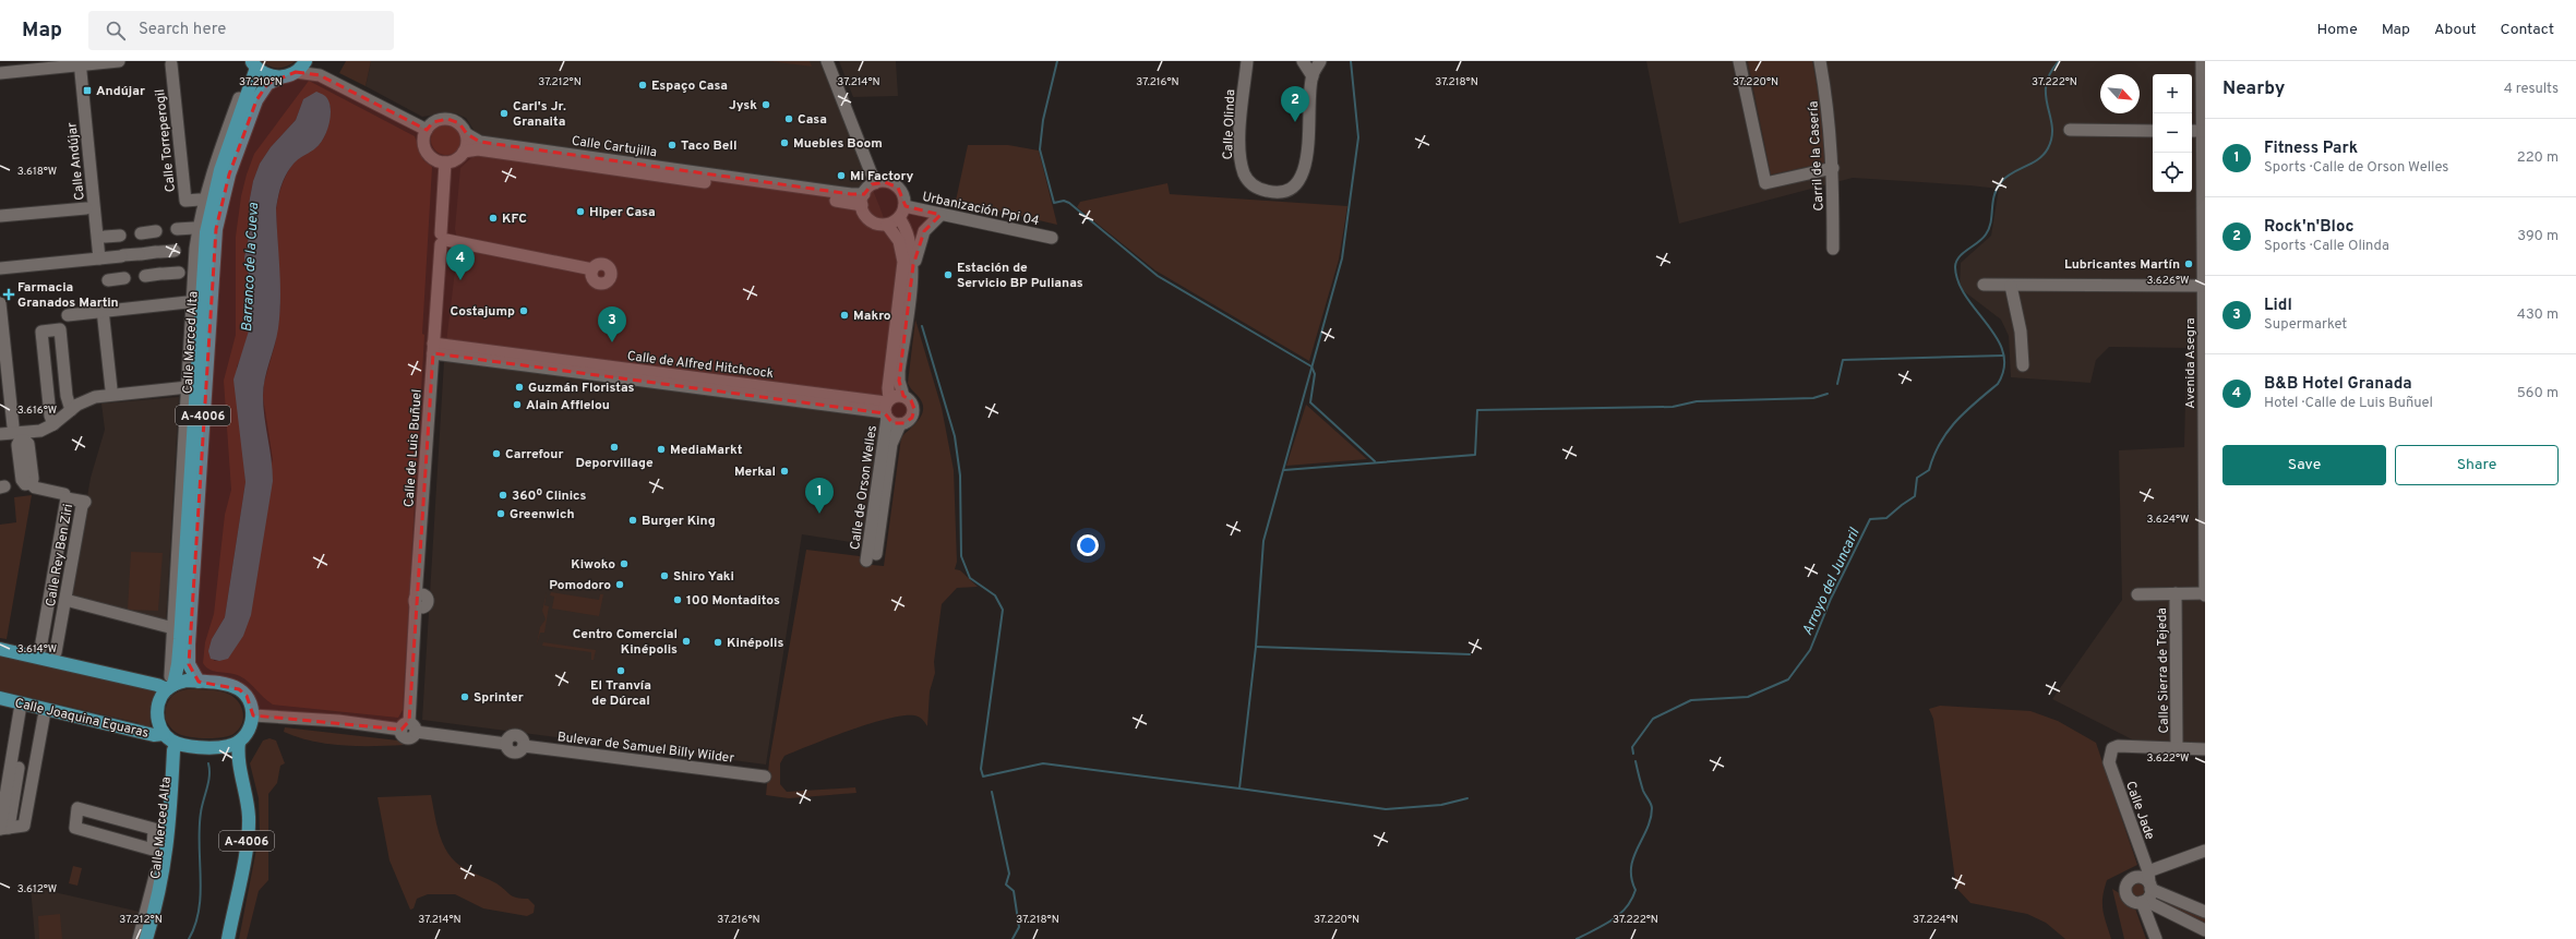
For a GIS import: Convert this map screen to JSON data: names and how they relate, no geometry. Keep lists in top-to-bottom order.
{
  "streets": {
    "main road": ["Calle Merced Alta", "A-4006", "Calle Joaquina Eguaras"],
    "street": [
      "Calle Olinda",
      "Calle Torreperogil",
      "Calle Cartujilla",
      "Carril de la Casería",
      "Calle Andújar",
      "Urbanización Ppi 04",
      "Avenida Asegra",
      "Calle de Alfred Hitchcock",
      "Calle de Luis Buñuel",
      "Calle de Orson Welles",
      "Calle Rey Ben Ziri",
      "Calle Sierra de Tejeda",
      "Bulevar de Samuel Billy Wilder",
      "Calle Jade"
    ]
  },
  "crossings": [
    ["Calle Cartujilla", "Urbanización Ppi 04"],
    ["Calle Cartujilla", "Calle de Luis Buñuel"],
    ["Calle Cartujilla", "Calle de Orson Welles"],
    ["Urbanización Ppi 04", "Calle de Orson Welles"],
    ["Calle Merced Alta", "A-4006"],
    ["Calle Merced Alta", "Calle Joaquina Eguaras"],
    ["Calle de Alfred Hitchcock", "Calle de Luis Buñuel"],
    ["Calle de Alfred Hitchcock", "Calle de Orson Welles"],
    ["A-4006", "Calle Joaquina Eguaras"],
    ["Calle de Luis Buñuel", "Bulevar de Samuel Billy Wilder"],
    ["Calle Sierra de Tejeda", "Calle Jade"]
  ],
  "water": ["Barranco de la Cueva", "Arroyo del Juncaril"],
  "places": {
    "other": [
      "Espaço Casa",
      "Jysk",
      "Carl's Jr. Granaita",
      "Casa",
      "Muebles Boom",
      "Taco Bell",
      "Mi Factory",
      "Hiper Casa",
      "KFC",
      "Lubricantes Martín",
      "Estación de Servicio BP Pulianas",
      "Costajump",
      "Makro",
      "Guzmán Floristas",
      "Alain Afflelou",
      "Deporvillage",
      "MediaMarkt",
      "Carrefour",
      "Merkal",
      "360º Clinics",
      "Greenwich",
      "Burger King",
      "Kiwoko",
      "Shiro Yaki",
      "Pomodoro",
      "100 Montaditos",
      "Centro Comercial Kinépolis",
      "Kinépolis",
      "El Tranvía de Dúrcal",
      "Sprinter"
    ],
    "transit": ["Andújar"],
    "health": ["Farmacia Granados Martin"]
  },
  "north": "bottom right",
  "page": {
    "header": "Map",
    "search": "Search here",
    "nav": [
      "Home",
      "Map",
      "About",
      "Contact"
    ],
    "heading": ["Nearby", "4 results"],
    "map_buttons": ["+", "−"],
    "pins": [
      "2",
      "4",
      "3",
      "1"
    ],
    "list": [
      {
        "mark": "1",
        "name": "Fitness Park",
        "note": "Sports · Calle de Orson Welles",
        "value": "220 m"
      },
      {
        "mark": "2",
        "name": "Rock'n'Bloc",
        "note": "Sports · Calle Olinda",
        "value": "390 m"
      },
      {
        "mark": "3",
        "name": "Lidl",
        "note": "Supermarket",
        "value": "430 m"
      },
      {
        "mark": "4",
        "name": "B&B Hotel Granada",
        "note": "Hotel · Calle de Luis Buñuel",
        "value": "560 m"
      }
    ],
    "buttons": ["Save", "Share"]
  },
  "coordinates": [
    "37.210°N",
    "37.212°N",
    "37.214°N",
    "37.216°N",
    "37.218°N",
    "37.220°N",
    "37.222°N",
    "3.618°W",
    "3.626°W",
    "3.616°W",
    "3.624°W",
    "3.614°W",
    "3.622°W",
    "3.612°W",
    "37.224°N"
  ]
}
